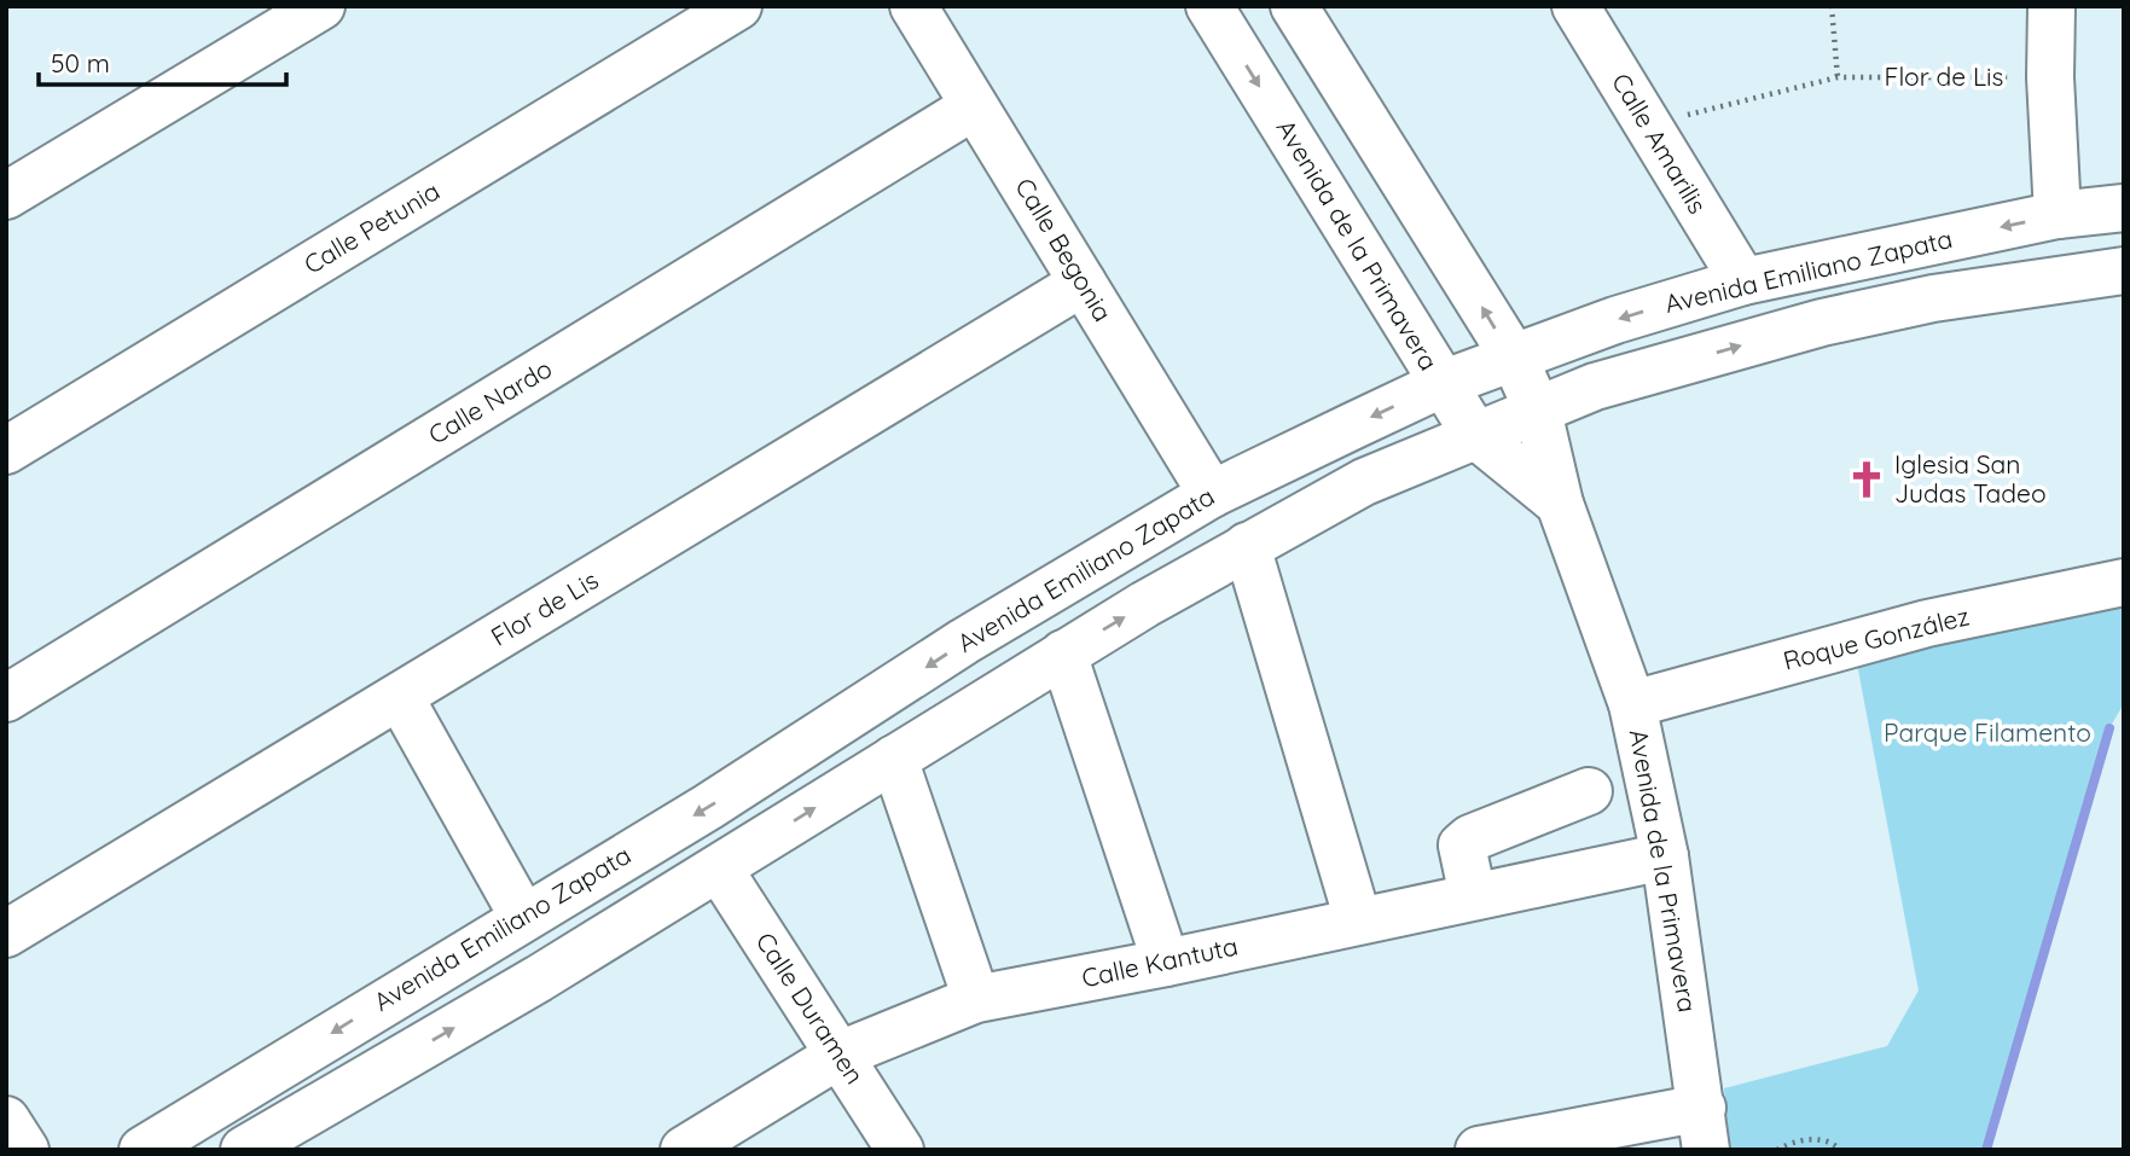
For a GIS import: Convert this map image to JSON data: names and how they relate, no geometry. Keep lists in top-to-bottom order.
{
  "streets": {
    "street": [
      "Flor de Lis",
      "Calle Amarilis",
      "Calle Petunia",
      "Avenida de la Primavera",
      "Calle Begonia",
      "Avenida Emiliano Zapata",
      "Calle Nardo",
      "Roque González",
      "Calle Kantuta",
      "Calle Duramen"
    ]
  },
  "crossings": [
    ["Flor de Lis", "Calle Amarilis"],
    ["Flor de Lis", "Calle Begonia"],
    ["Calle Amarilis", "Avenida Emiliano Zapata"],
    ["Avenida de la Primavera", "Avenida Emiliano Zapata"],
    ["Avenida de la Primavera", "Roque González"],
    ["Avenida de la Primavera", "Calle Kantuta"],
    ["Calle Begonia", "Avenida Emiliano Zapata"],
    ["Calle Begonia", "Calle Nardo"],
    ["Avenida Emiliano Zapata", "Calle Duramen"],
    ["Calle Kantuta", "Calle Duramen"]
  ],
  "parks": ["Parque Filamento"],
  "places": {
    "church": ["Iglesia San Judas Tadeo"]
  },
  "scale_bar": "50 m"
}
